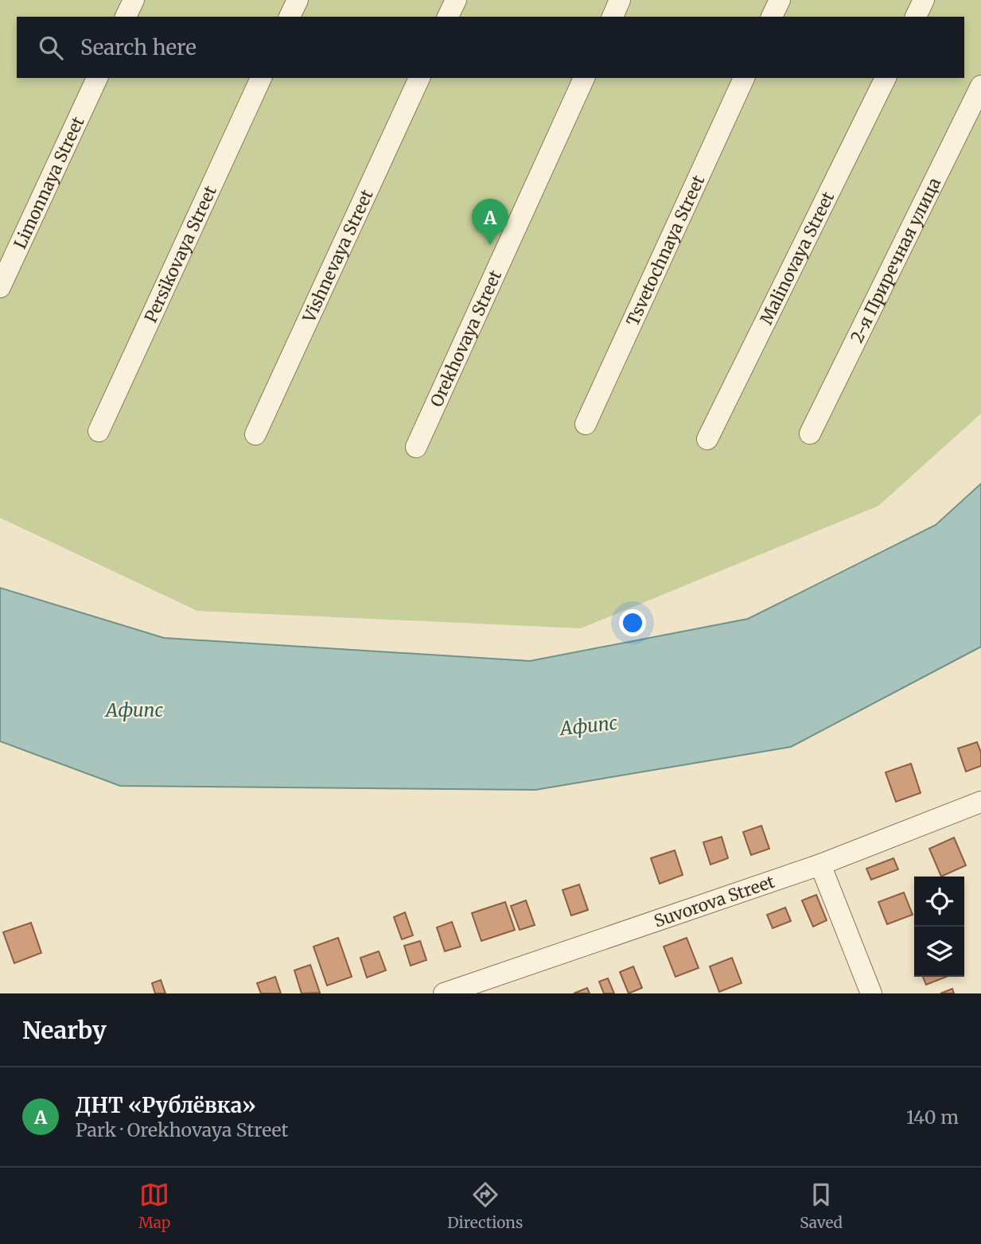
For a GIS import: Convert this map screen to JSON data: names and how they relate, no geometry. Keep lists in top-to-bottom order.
{
  "streets": {
    "street": [
      "Limonnaya Street",
      "Tsvetochnaya Street",
      "Persikovaya Street",
      "Vishnevaya Street",
      "Malinovaya Street",
      "2-я Приречная улица",
      "Orekhovaya Street",
      "Suvorova Street"
    ]
  },
  "water": ["Афипс"],
  "page": {
    "search": "Search here",
    "pins": "A",
    "heading": "Nearby",
    "list": [
      {
        "mark": "A",
        "name": "ДНТ «Рублёвка»",
        "note": "Park · Orekhovaya Street",
        "value": "140 m"
      }
    ],
    "nav": ["Map", "Directions", "Saved"]
  }
}
